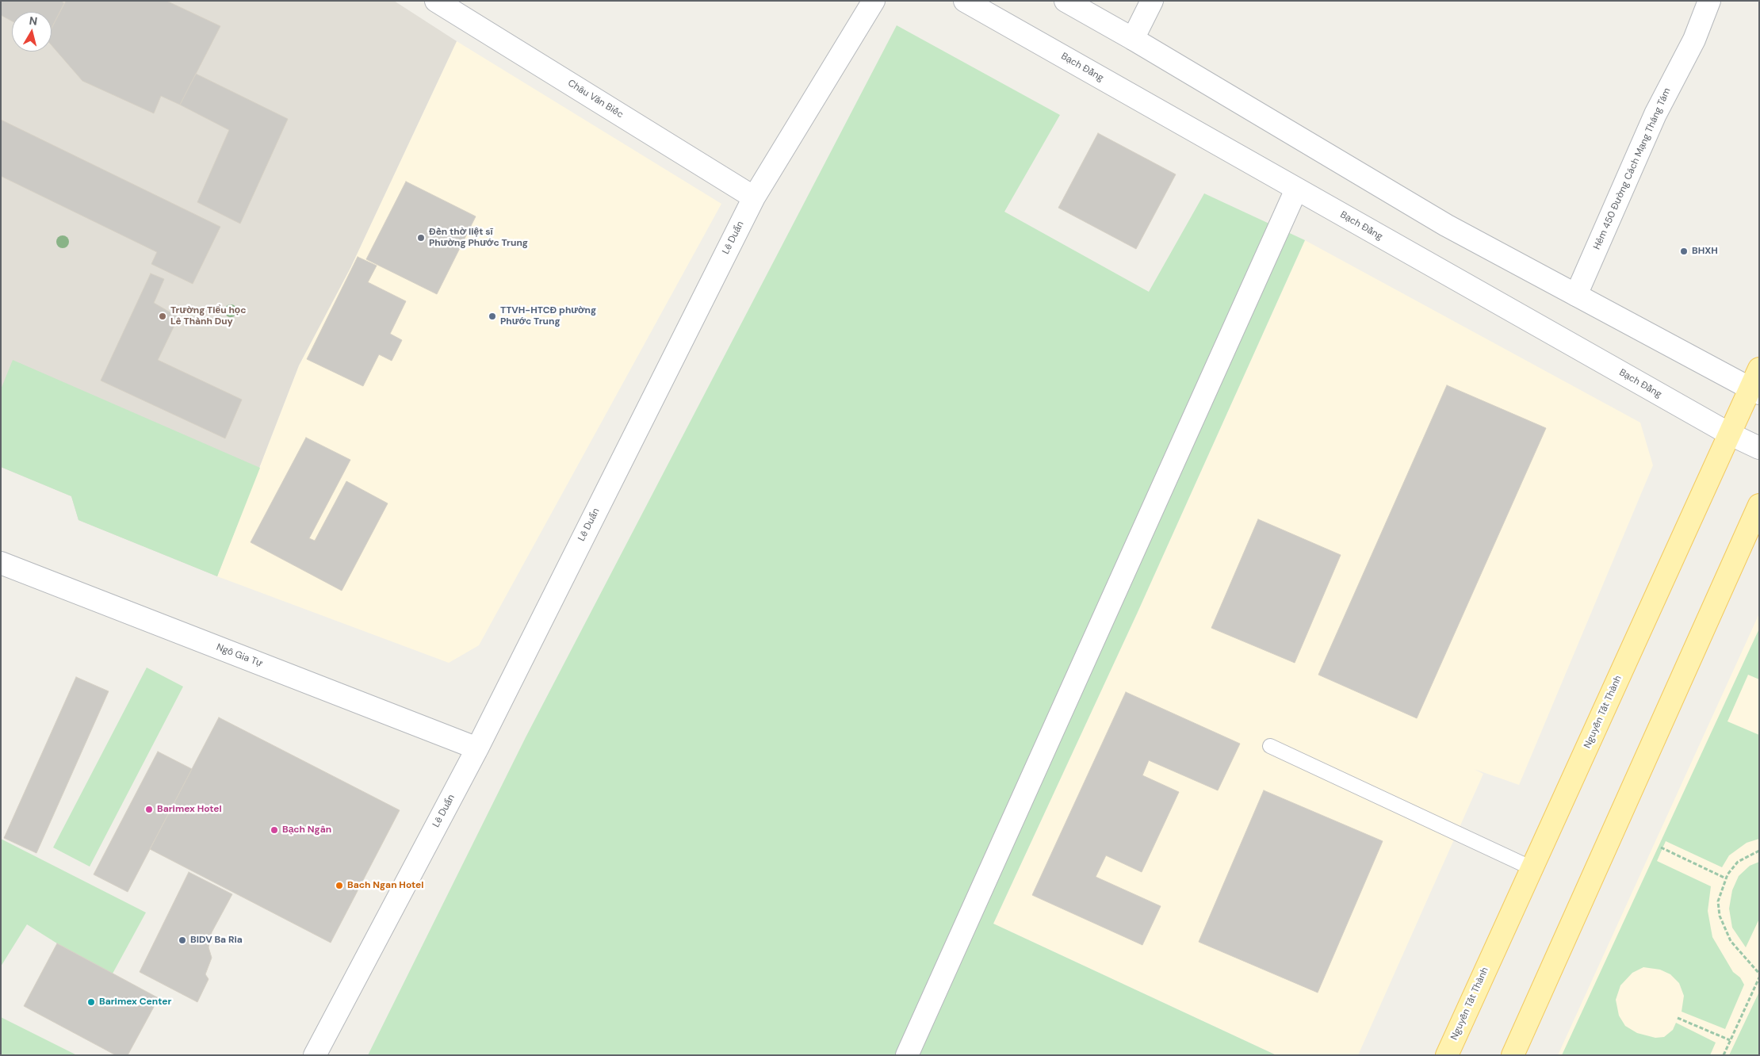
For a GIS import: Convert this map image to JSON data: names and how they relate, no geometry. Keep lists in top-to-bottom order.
{
  "streets": {
    "main road": ["Nguyễn Tất Thành"],
    "street": [
      "Bạch Đằng",
      "Châu Văn Biếc",
      "Hẻm 450 Đường Cách Mạng Tháng Tám",
      "Lê Duẩn",
      "Ngô Gia Tự"
    ]
  },
  "crossings": [
    ["Bạch Đằng", "Nguyễn Tất Thành"],
    ["Châu Văn Biếc", "Lê Duẩn"],
    ["Lê Duẩn", "Ngô Gia Tự"]
  ],
  "places": [
    "Đền thờ liệt sĩ Phường Phước Trung",
    "BHXH",
    "Trường Tiểu học Lê Thành Duy",
    "TTVH-HTCĐ phường Phước Trung",
    "Barimex Hotel",
    "Bạch Ngân",
    "Bach Ngan Hotel",
    "BIDV Ba Ria",
    "Barimex Center"
  ],
  "north": "top"
}
